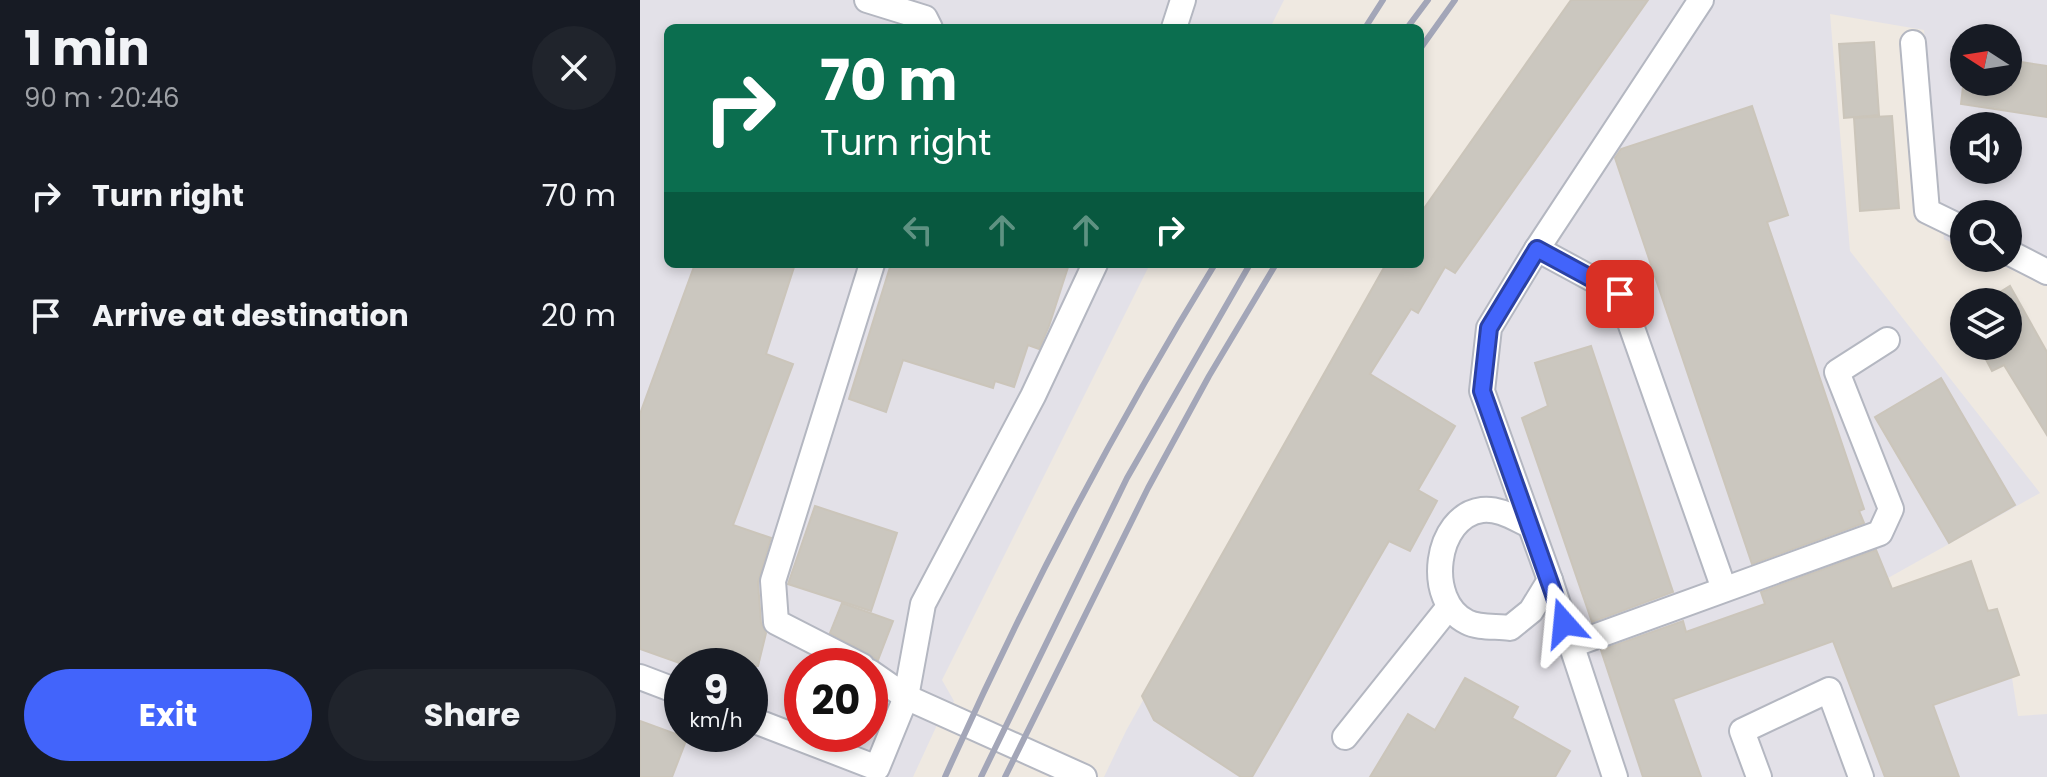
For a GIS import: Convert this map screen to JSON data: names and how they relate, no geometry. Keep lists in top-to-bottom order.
{
  "north": "left",
  "page": {
    "heading": ["1 min", "90 m · 20:46"],
    "turn": ["70 m", "Turn right"],
    "list": [
      {
        "name": "Turn right",
        "value": "70 m"
      },
      {
        "name": "Arrive at destination",
        "value": "20 m"
      }
    ],
    "speed": "9 km/h",
    "limit": "20",
    "buttons": ["Exit", "Share"]
  }
}
